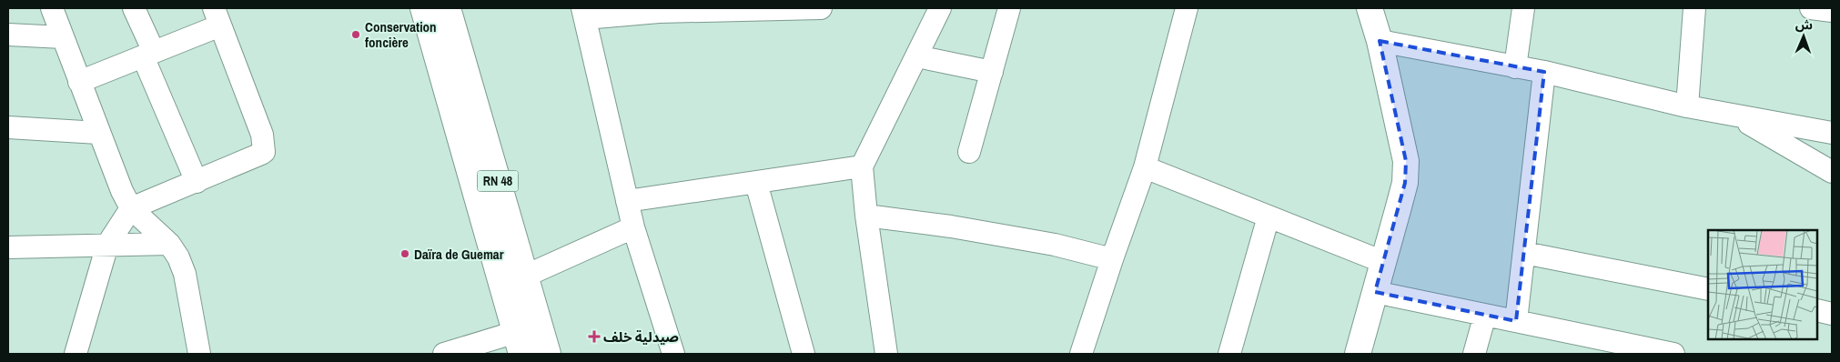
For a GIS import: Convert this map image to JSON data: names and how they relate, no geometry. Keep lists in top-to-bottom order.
{
  "streets": {
    "main road": ["RN 48"]
  },
  "places": {
    "other": ["Conservation foncière", "Daïra de Guemar"],
    "health": ["صيدلية خلف"]
  },
  "north": "top"
}
